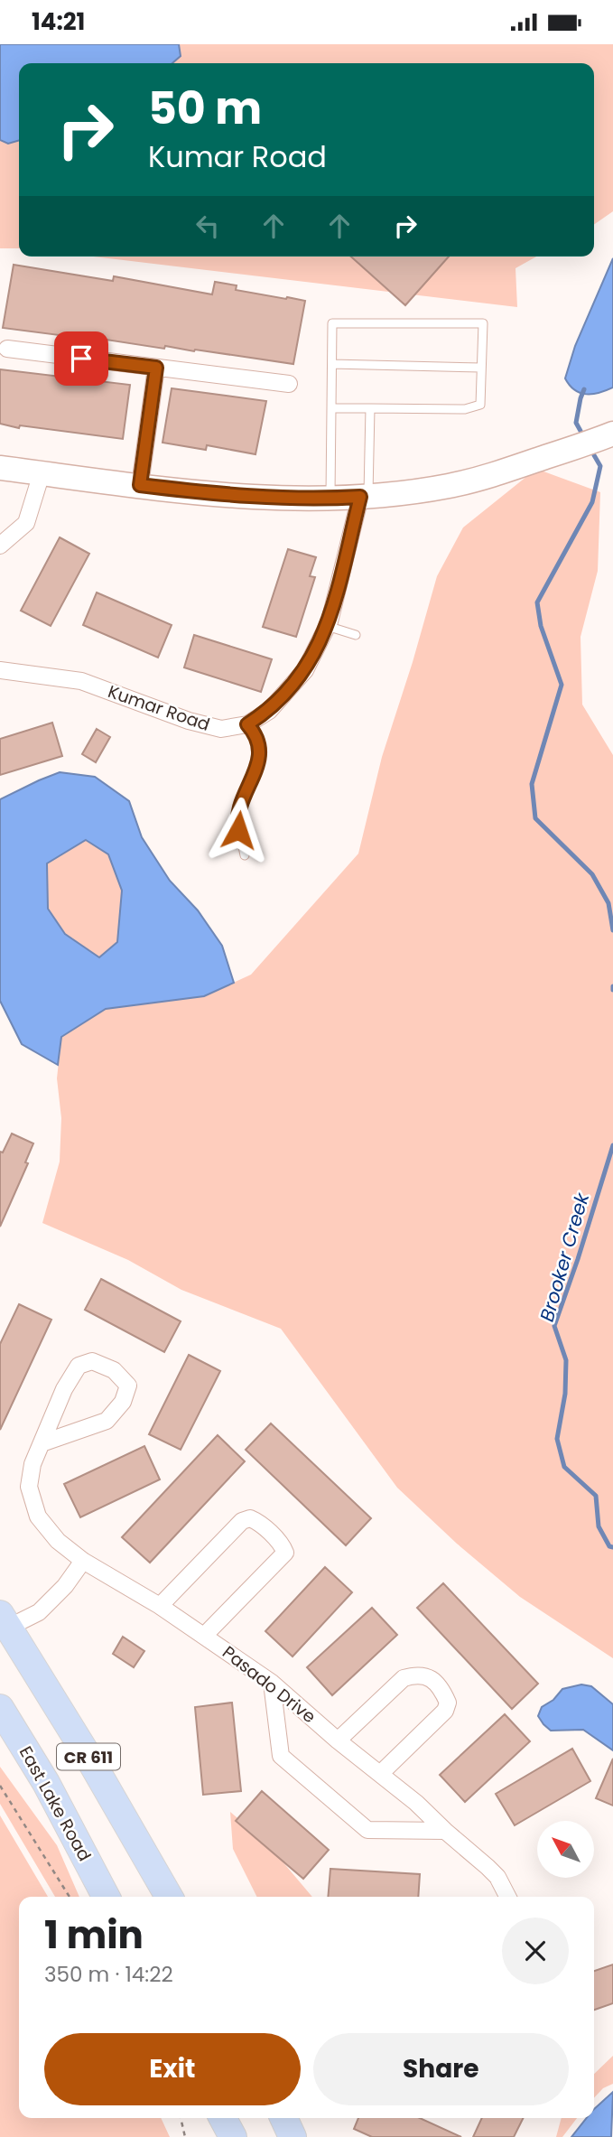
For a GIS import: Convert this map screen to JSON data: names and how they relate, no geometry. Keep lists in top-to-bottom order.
{
  "streets": {
    "main road": ["CR 611", "East Lake Road"],
    "street": ["Kumar Road", "Pasado Drive"]
  },
  "water": ["Brooker Creek"],
  "north": "top left",
  "page": {
    "status": "14:21",
    "turn": ["50 m", "Kumar Road"],
    "heading": ["1 min", "350 m · 14:22"],
    "buttons": ["Exit", "Share"]
  }
}
